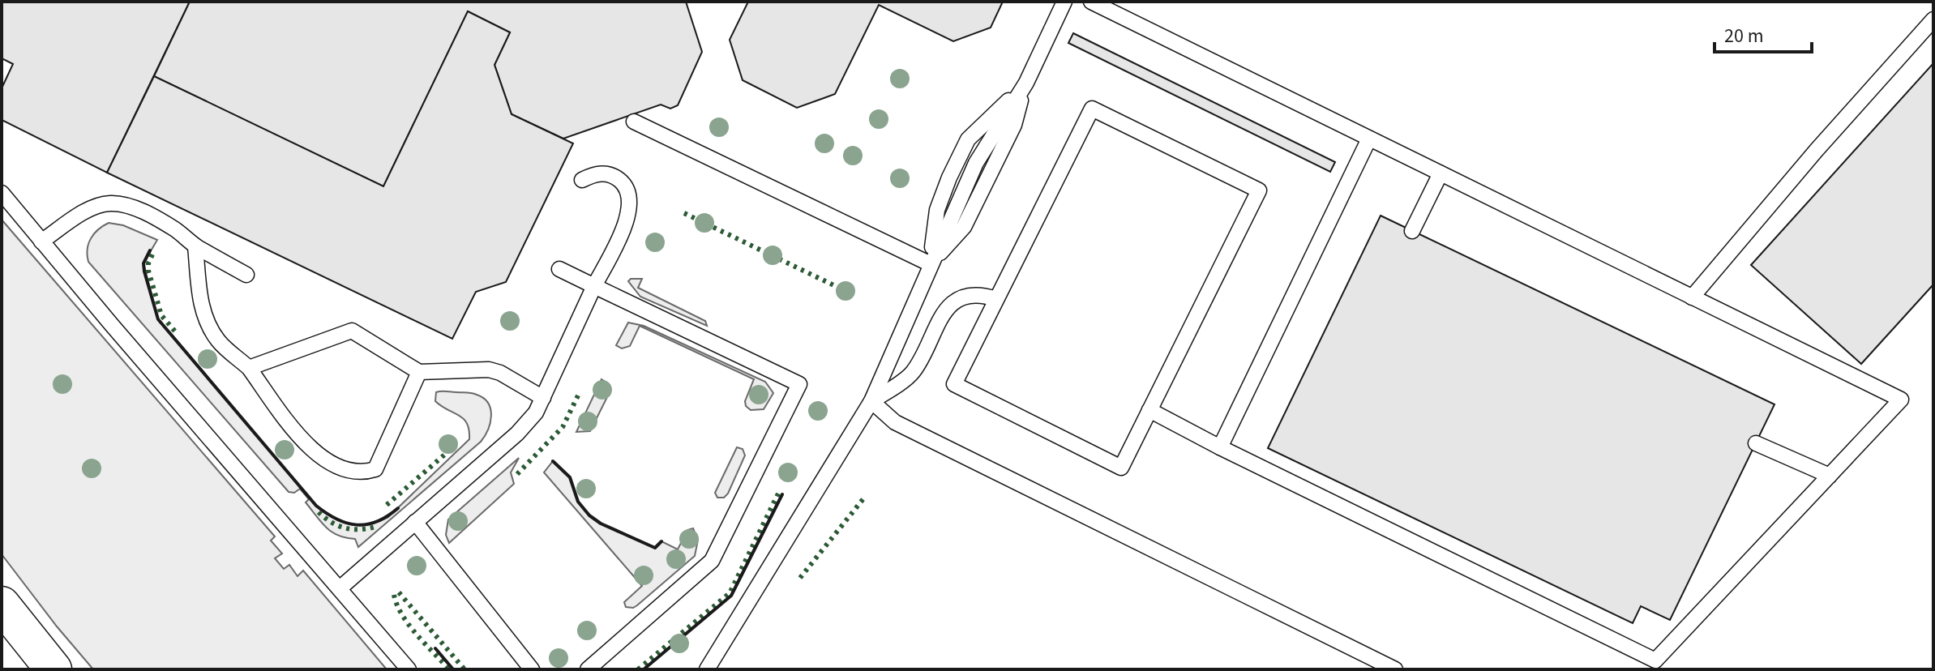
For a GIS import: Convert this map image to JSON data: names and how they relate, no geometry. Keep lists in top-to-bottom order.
{
  "scale_bar": "20 m"
}
